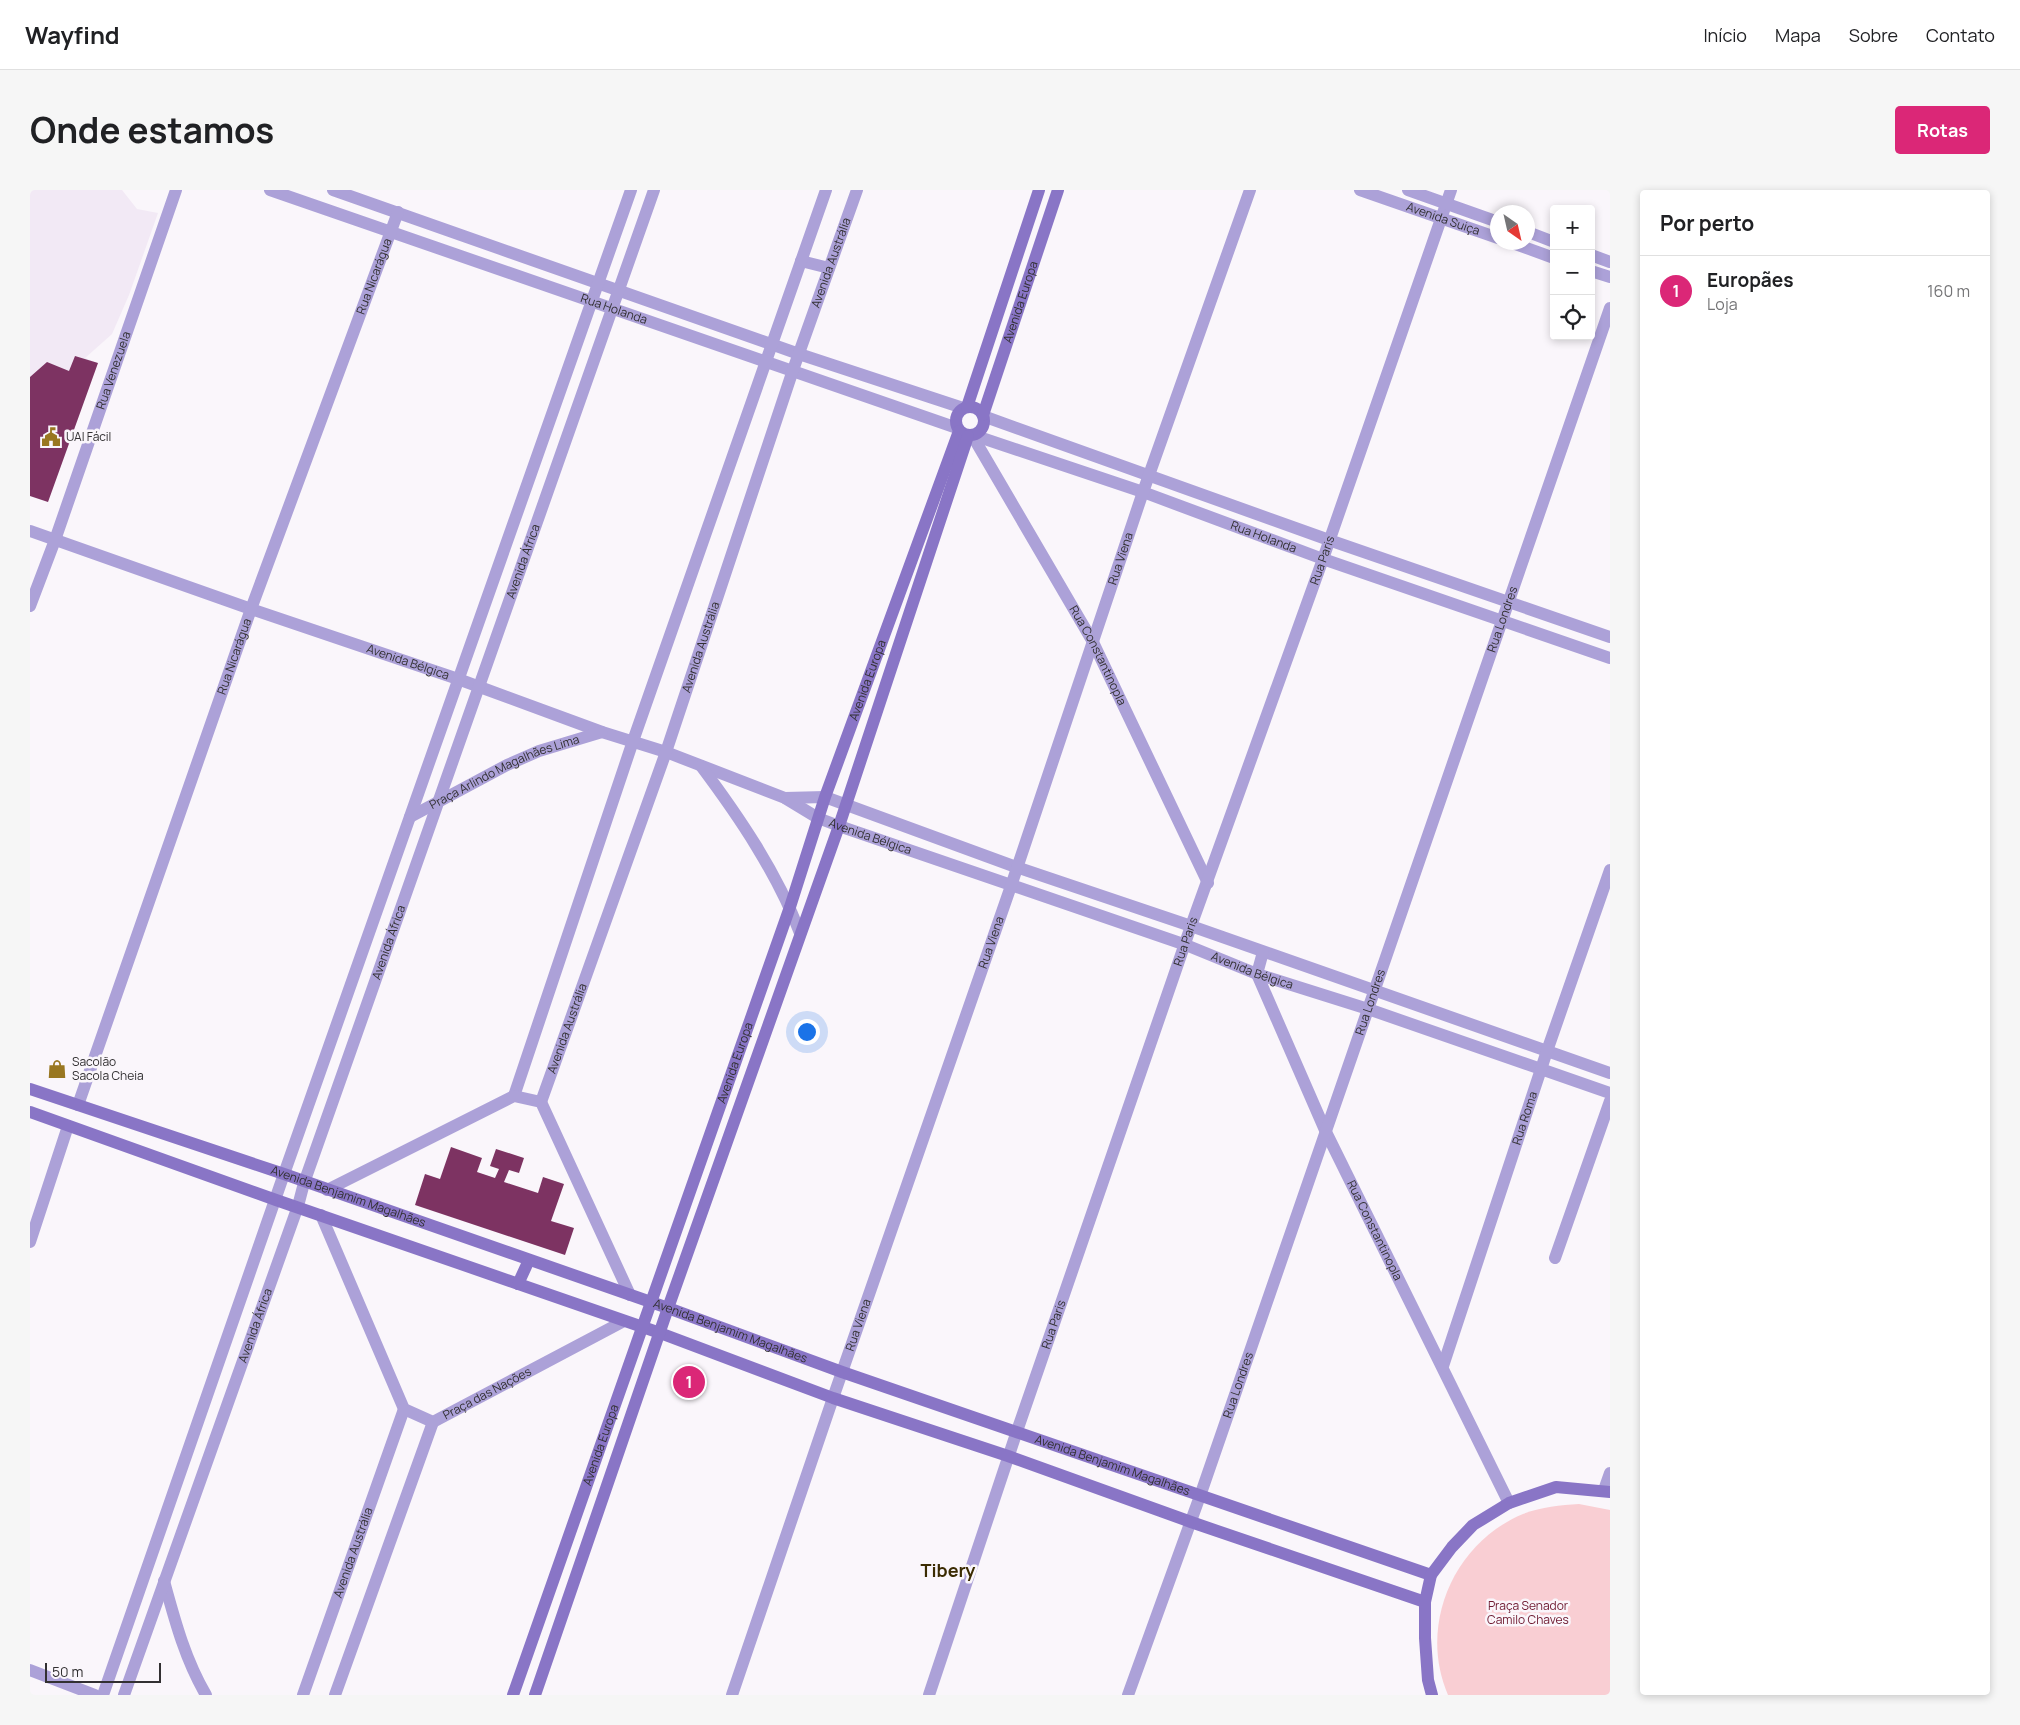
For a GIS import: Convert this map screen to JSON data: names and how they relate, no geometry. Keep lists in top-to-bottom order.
{
  "streets": {
    "main road": ["Avenida Europa", "Avenida Benjamim Magalhães"],
    "street": [
      "Avenida Suiça",
      "Avenida Austrália",
      "Rua Nicarágua",
      "Rua Holanda",
      "Rua Venezuela",
      "Rua Viena",
      "Rua Paris",
      "Avenida África",
      "Rua Londres",
      "Rua Constantinopla",
      "Avenida Bélgica",
      "Praça Arlindo Magalhães Lima",
      "Rua Roma",
      "Praça das Nações"
    ]
  },
  "crossings": [
    ["Avenida Suiça", "Rua Paris"],
    ["Avenida Austrália", "Rua Holanda"],
    ["Avenida Austrália", "Avenida Bélgica"],
    ["Avenida Austrália", "Praça das Nações"],
    ["Rua Nicarágua", "Rua Holanda"],
    ["Rua Nicarágua", "Avenida Bélgica"],
    ["Rua Nicarágua", "Avenida Benjamim Magalhães"],
    ["Avenida Europa", "Rua Holanda"],
    ["Avenida Europa", "Rua Constantinopla"],
    ["Avenida Europa", "Avenida Bélgica"],
    ["Avenida Europa", "Avenida Benjamim Magalhães"],
    ["Rua Holanda", "Rua Viena"],
    ["Rua Holanda", "Rua Paris"],
    ["Rua Holanda", "Avenida África"],
    ["Rua Holanda", "Rua Londres"],
    ["Rua Holanda", "Rua Constantinopla"],
    ["Rua Venezuela", "Avenida Bélgica"],
    ["Rua Viena", "Rua Constantinopla"],
    ["Rua Viena", "Avenida Bélgica"],
    ["Rua Viena", "Avenida Benjamim Magalhães"],
    ["Rua Paris", "Rua Constantinopla"],
    ["Rua Paris", "Avenida Bélgica"],
    ["Rua Paris", "Avenida Benjamim Magalhães"],
    ["Avenida África", "Avenida Bélgica"],
    ["Avenida África", "Praça Arlindo Magalhães Lima"],
    ["Avenida África", "Avenida Benjamim Magalhães"],
    ["Rua Londres", "Rua Constantinopla"],
    ["Rua Londres", "Avenida Bélgica"],
    ["Rua Londres", "Avenida Benjamim Magalhães"],
    ["Rua Constantinopla", "Avenida Bélgica"],
    ["Rua Constantinopla", "Rua Roma"],
    ["Avenida Bélgica", "Praça Arlindo Magalhães Lima"],
    ["Avenida Bélgica", "Rua Roma"],
    ["Avenida Benjamim Magalhães", "Praça das Nações"]
  ],
  "districts": ["Tibery"],
  "parks": ["Praça Senador Camilo Chaves"],
  "places": {
    "public building": ["UAI Fácil"],
    "shop": ["Sacolão Sacola Cheia"]
  },
  "scale_bar": "50 m",
  "north": "bottom right",
  "page": {
    "header": "Wayfind",
    "nav": [
      "Início",
      "Mapa",
      "Sobre",
      "Contato"
    ],
    "title": "Onde estamos",
    "buttons": "Rotas",
    "heading": "Por perto",
    "map_buttons": ["+", "−"],
    "list": [
      {
        "mark": "1",
        "name": "Europães",
        "note": "Loja",
        "value": "160 m"
      }
    ],
    "pins": "1",
    "scale": "50 m"
  }
}
